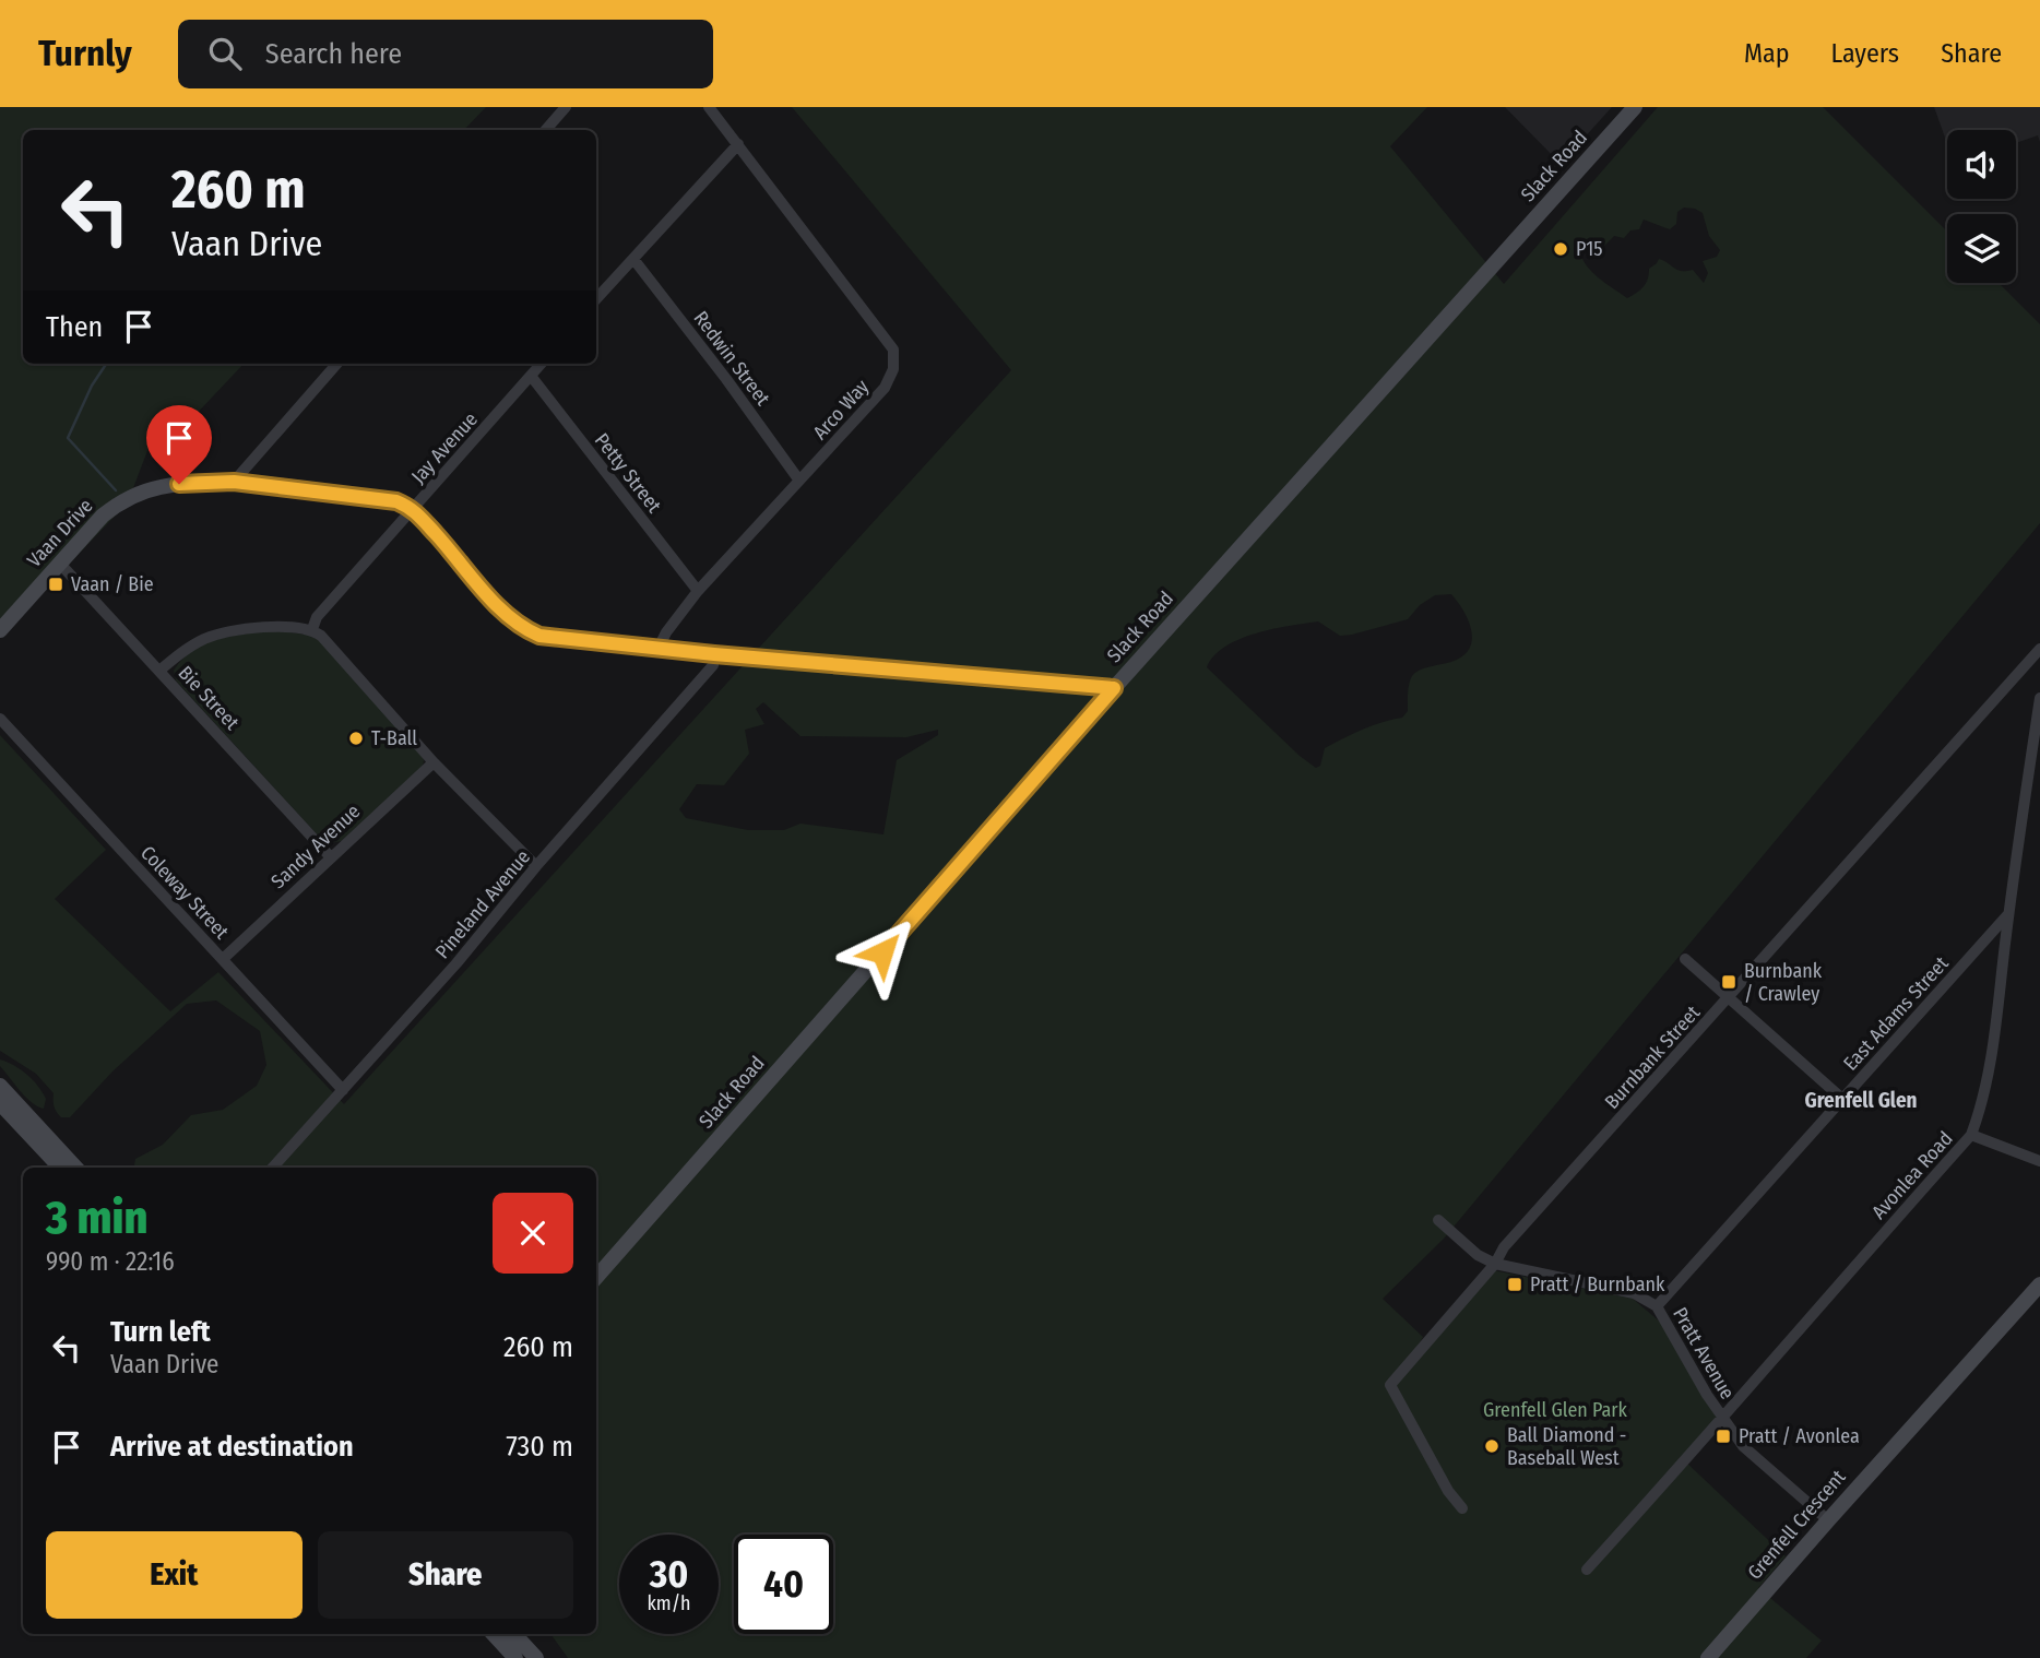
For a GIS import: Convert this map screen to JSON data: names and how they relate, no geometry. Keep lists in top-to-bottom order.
{
  "streets": {
    "street": [
      "Slack Road",
      "Redwin Street",
      "Arco Way",
      "Jay Avenue",
      "Petty Street",
      "Vaan Drive",
      "Bie Street",
      "Sandy Avenue",
      "Coleway Street",
      "Pineland Avenue",
      "East Adams Street",
      "Burnbank Street",
      "Avonlea Road",
      "Pratt Avenue",
      "Grenfell Crescent"
    ]
  },
  "crossings": [
    ["Redwin Street", "Arco Way"],
    ["Arco Way", "Petty Street"],
    ["Jay Avenue", "Petty Street"],
    ["Jay Avenue", "Vaan Drive"],
    ["Vaan Drive", "Bie Street"],
    ["Bie Street", "Sandy Avenue"],
    ["Sandy Avenue", "Coleway Street"],
    ["Coleway Street", "Pineland Avenue"],
    ["East Adams Street", "Avonlea Road"],
    ["East Adams Street", "Pratt Avenue"],
    ["Burnbank Street", "Pratt Avenue"],
    ["Avonlea Road", "Pratt Avenue"],
    ["Pratt Avenue", "Grenfell Crescent"]
  ],
  "districts": ["Grenfell Glen"],
  "parks": ["Grenfell Glen Park"],
  "places": {
    "other": ["P15", "T-Ball", "Ball Diamond - Baseball West"],
    "transit": [
      "Vaan / Bie",
      "Burnbank / Crawley",
      "Pratt / Burnbank",
      "Pratt / Avonlea"
    ]
  },
  "page": {
    "header": "Turnly",
    "search": "Search here",
    "nav": ["Map", "Layers", "Share"],
    "turn": ["260 m", "Vaan Drive"],
    "then": "Then",
    "heading": ["3 min", "990 m · 22:16"],
    "list": [
      {
        "name": "Turn left",
        "note": "Vaan Drive",
        "value": "260 m"
      },
      {
        "name": "Arrive at destination",
        "value": "730 m"
      }
    ],
    "buttons": ["Exit", "Share"],
    "speed": "30 km/h",
    "limit": "40"
  }
}
